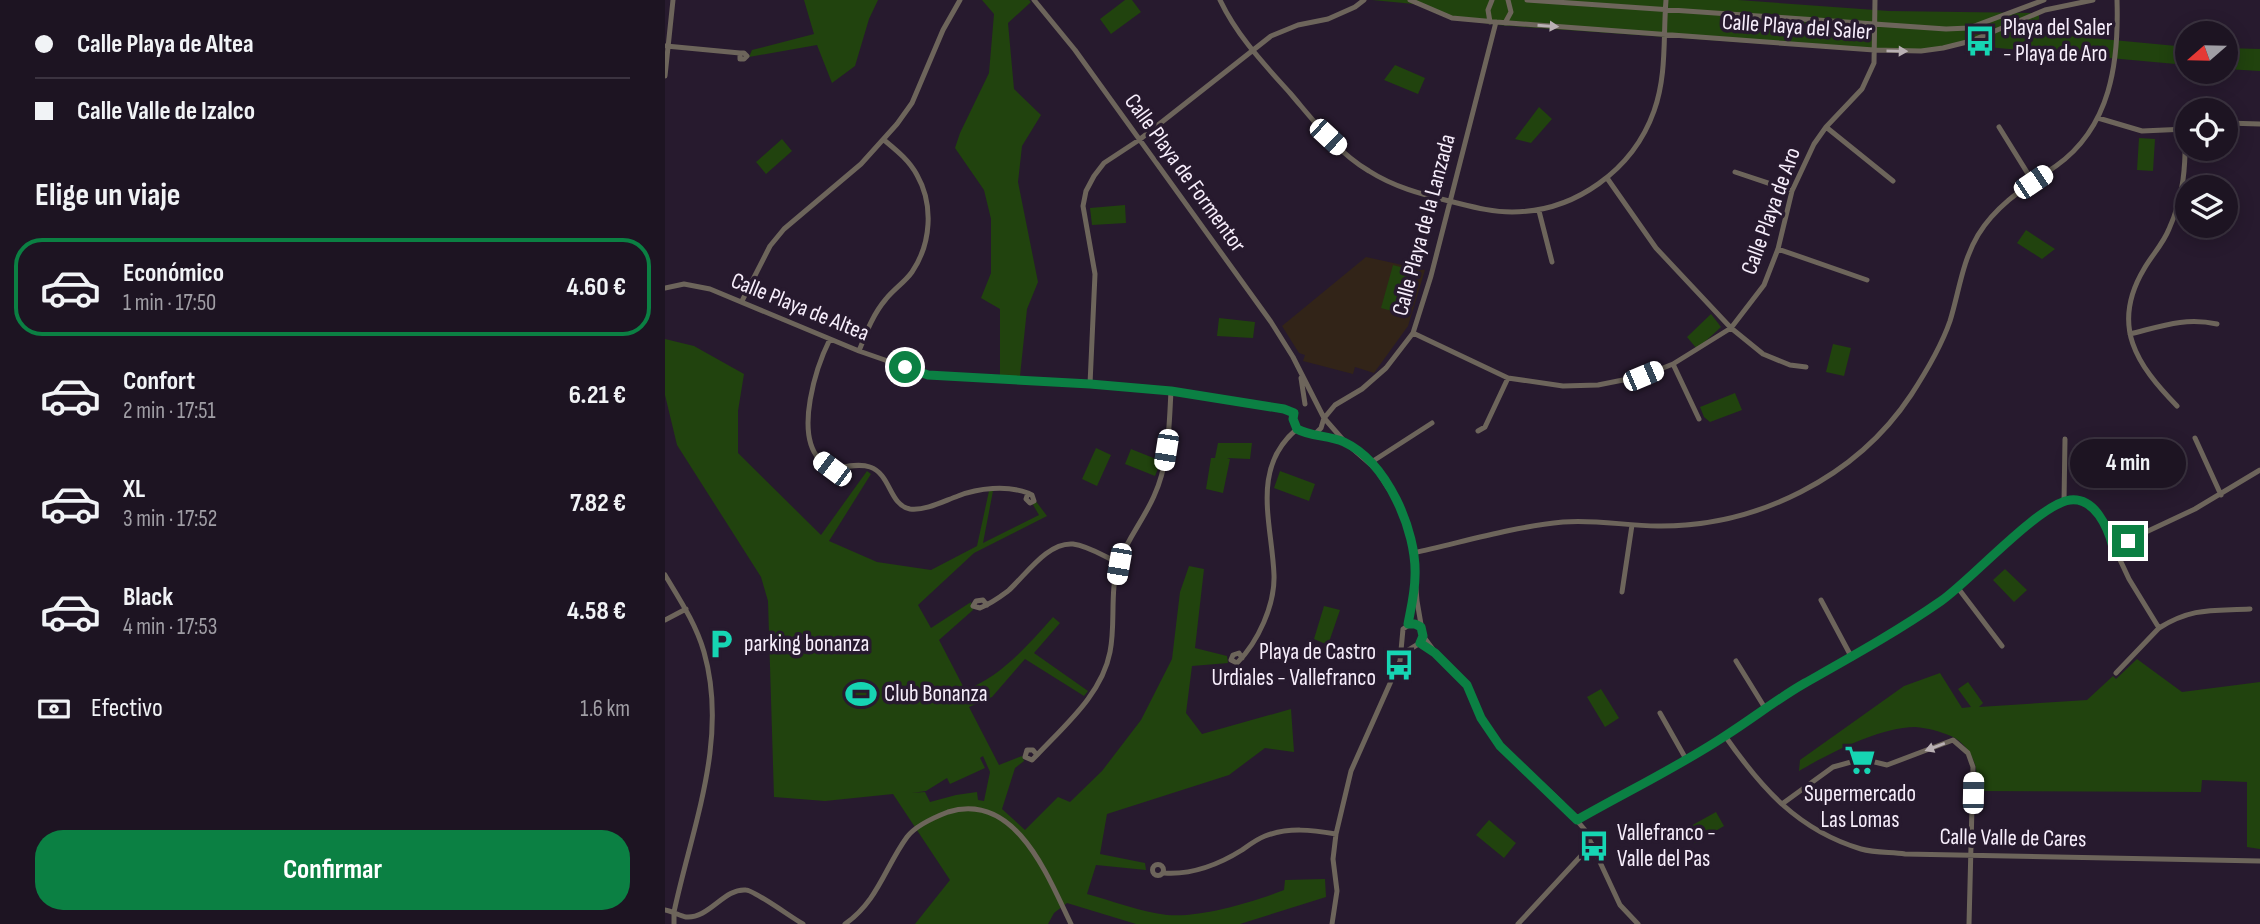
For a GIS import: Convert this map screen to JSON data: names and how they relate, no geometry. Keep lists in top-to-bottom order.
{
  "streets": {
    "street": [
      "Calle Playa del Saler",
      "Calle Playa de Formentor",
      "Calle Playa de Aro",
      "Calle Playa de la Lanzada",
      "Calle Playa de Altea",
      "Calle Valle de Cares"
    ]
  },
  "crossings": [
    ["Calle Playa del Saler", "Calle Playa de Aro"],
    ["Calle Playa del Saler", "Calle Playa de la Lanzada"],
    ["Calle Playa de Formentor", "Calle Playa de Altea"],
    ["Calle Playa de Aro", "Calle Playa de la Lanzada"]
  ],
  "places": {
    "bus stop": ["Playa del Saler - Playa de Aro", "Playa de Castro Urdiales - Vallefranco", "Vallefranco - Valle del Pas"],
    "parking": ["parking bonanza"],
    "sports": ["Club Bonanza"],
    "supermarket": ["Supermercado Las Lomas"]
  },
  "north": "left",
  "page": {
    "banner": ["Calle Playa de Altea", "Calle Valle de Izalco"],
    "heading": "Elige un viaje",
    "list": [
      {
        "name": "Económico",
        "note": "1 min · 17:50",
        "value": "4.60 €"
      },
      {
        "name": "Confort",
        "note": "2 min · 17:51",
        "value": "6.21 €"
      },
      {
        "name": "XL",
        "note": "3 min · 17:52",
        "value": "7.82 €"
      },
      {
        "name": "Black",
        "note": "4 min · 17:53",
        "value": "4.58 €"
      }
    ],
    "bubble": "4 min",
    "pay": ["Efectivo", "1.6 km"],
    "buttons": "Confirmar"
  }
}
